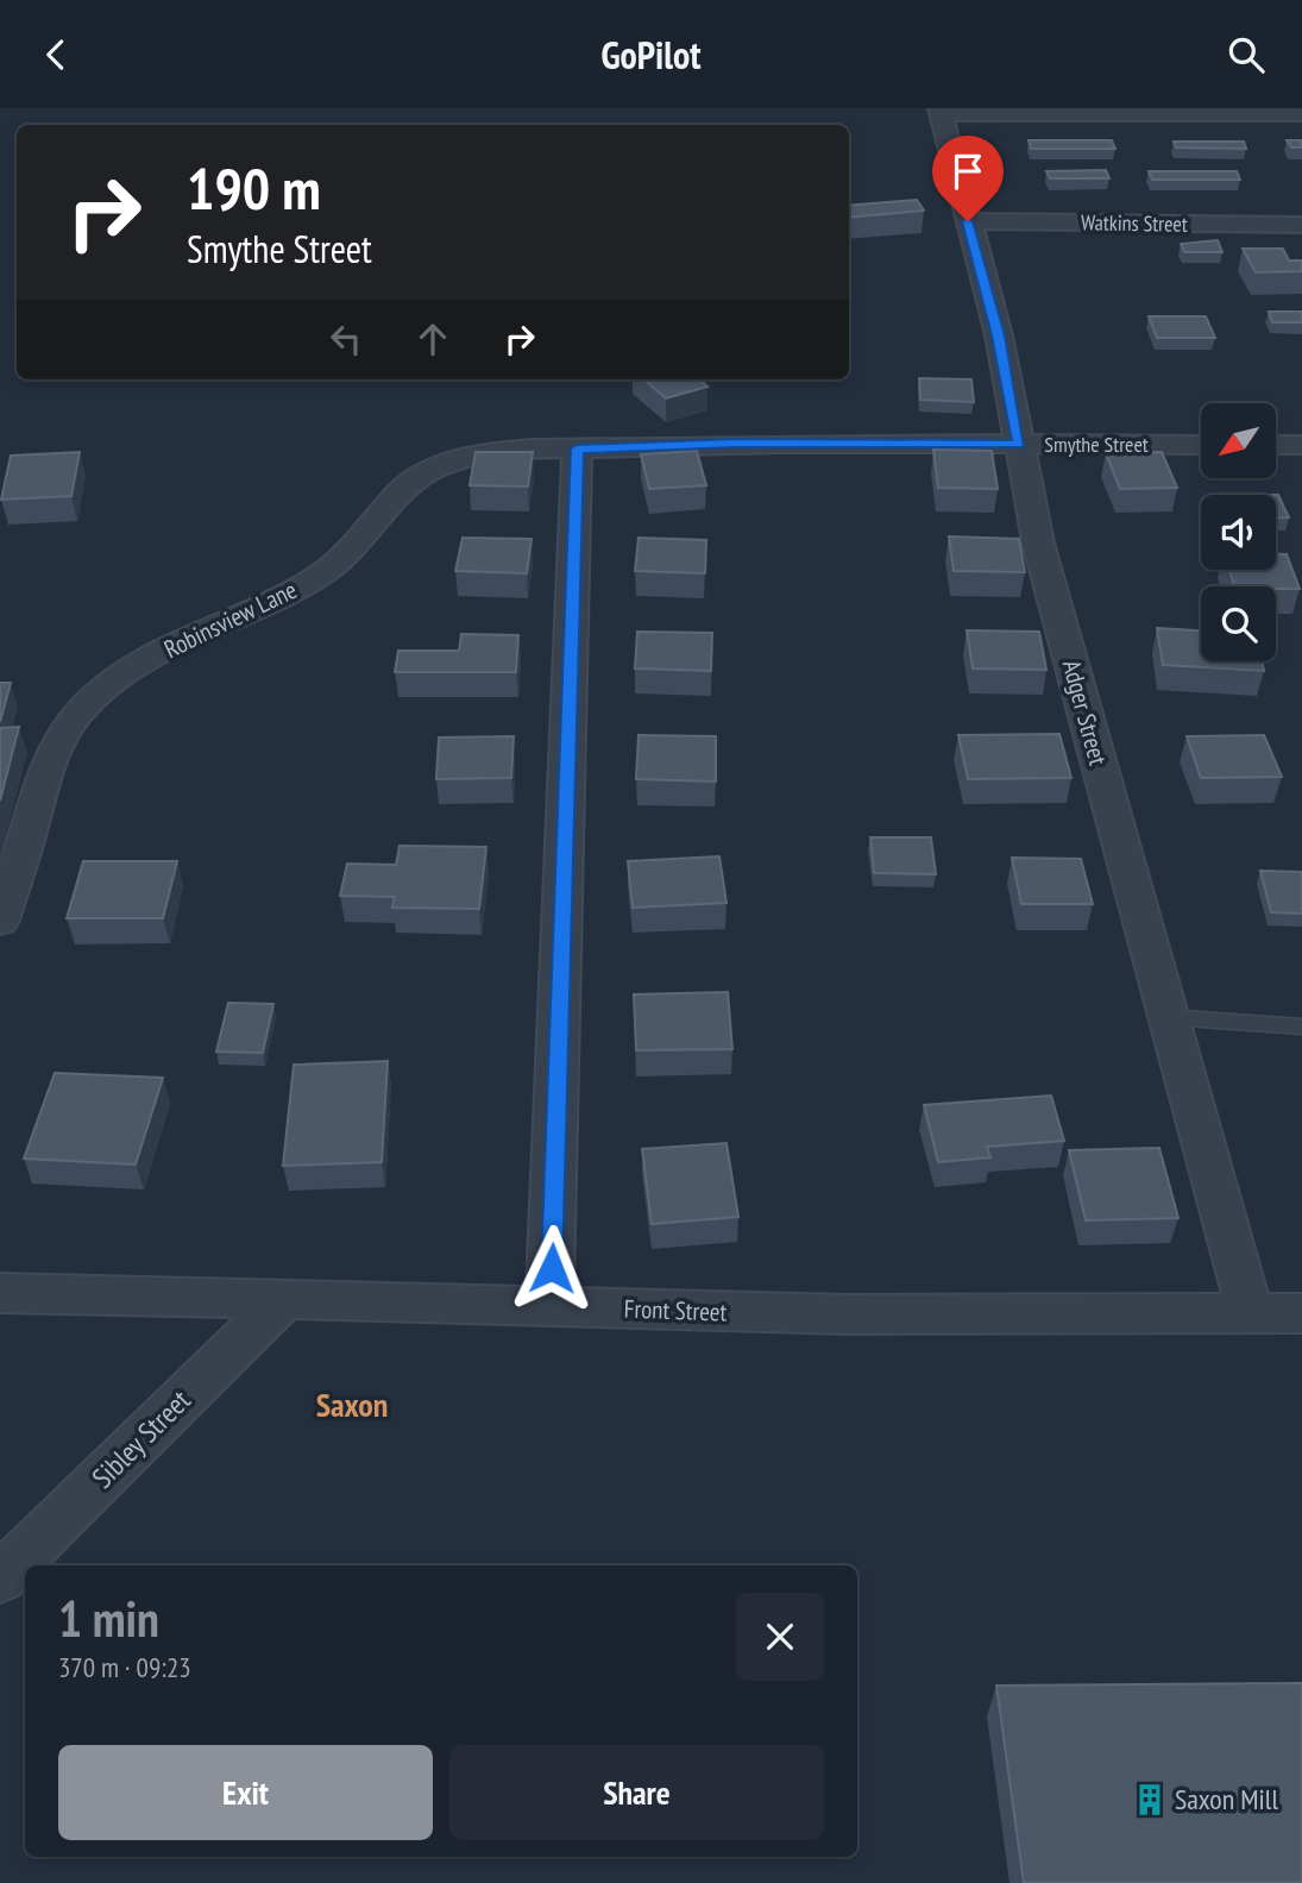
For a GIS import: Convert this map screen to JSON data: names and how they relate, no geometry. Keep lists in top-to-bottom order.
{
  "streets": {
    "street": [
      "Watkins Street",
      "Smythe Street",
      "Robinsview Lane",
      "Adger Street",
      "Front Street",
      "Sibley Street"
    ]
  },
  "crossings": [
    ["Watkins Street", "Adger Street"],
    ["Smythe Street", "Robinsview Lane"],
    ["Smythe Street", "Adger Street"],
    ["Adger Street", "Front Street"],
    ["Front Street", "Sibley Street"]
  ],
  "districts": ["Saxon"],
  "places": {
    "building": ["Saxon Mill"]
  },
  "north": "bottom left",
  "page": {
    "header": "GoPilot",
    "turn": ["190 m", "Smythe Street"],
    "heading": ["1 min", "370 m · 09:23"],
    "buttons": ["Exit", "Share"]
  }
}
